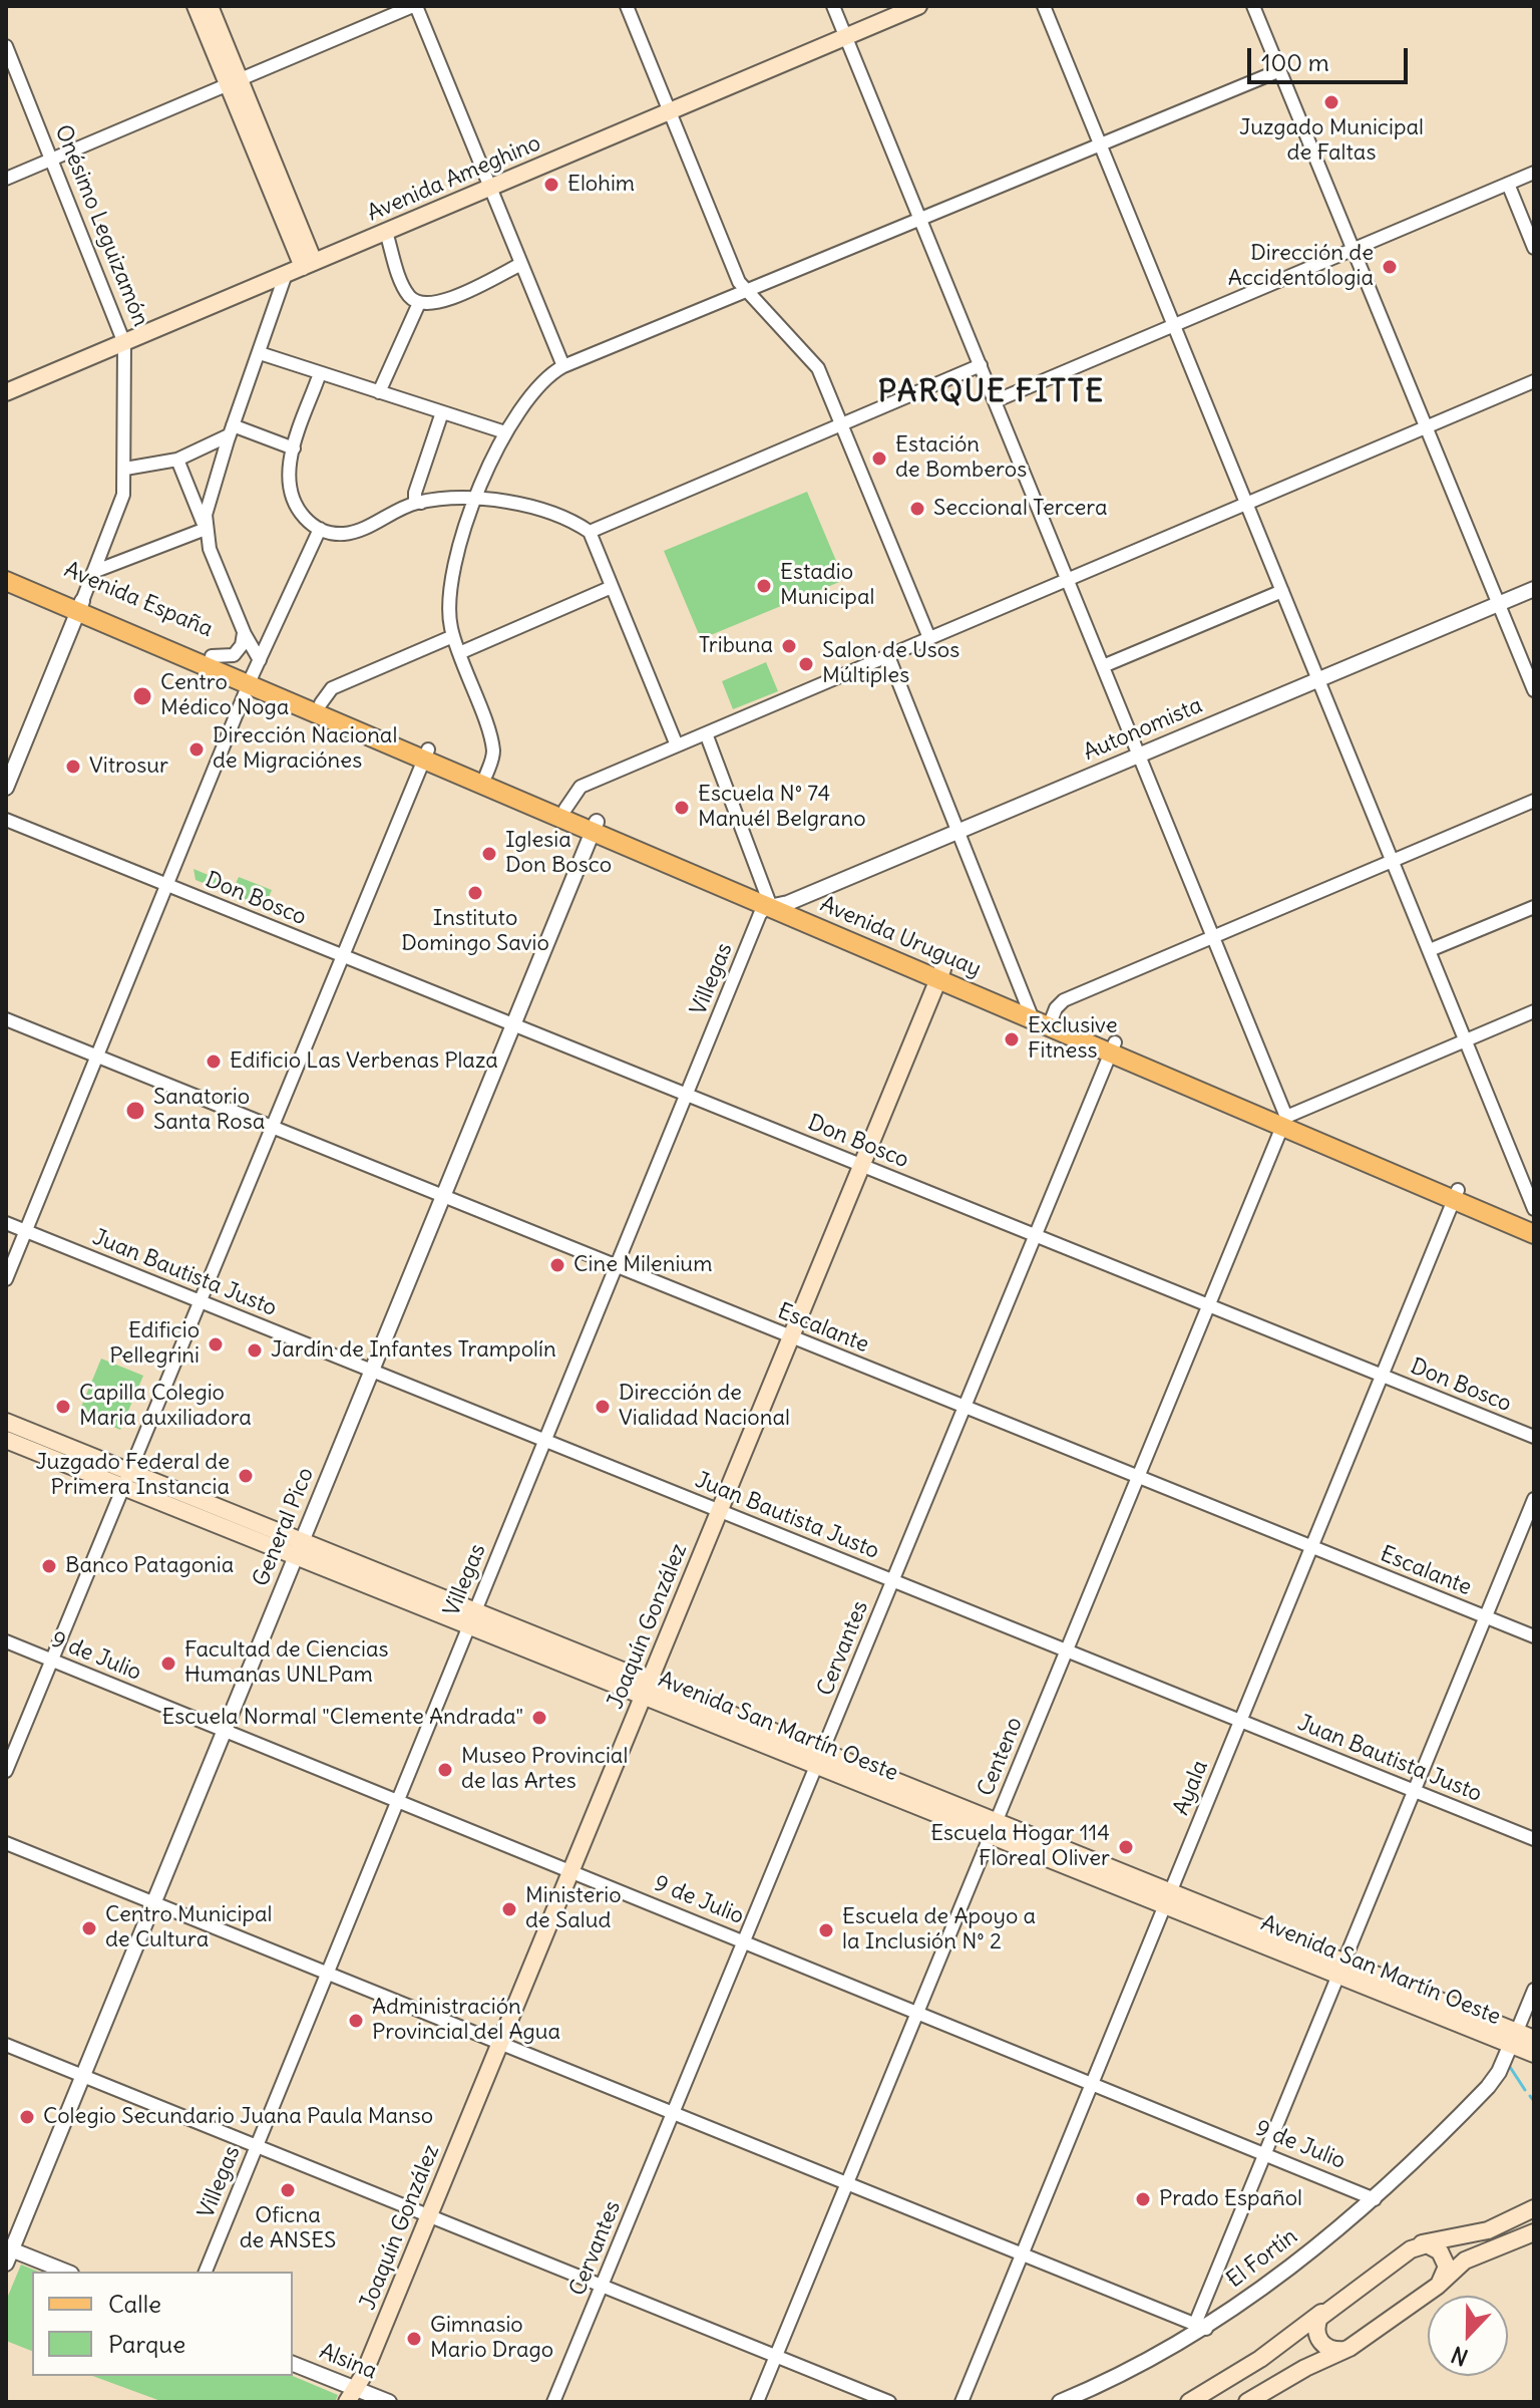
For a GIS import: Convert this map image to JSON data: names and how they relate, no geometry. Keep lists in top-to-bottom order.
{
  "streets": {
    "main road": [
      "Avenida Ameghino",
      "Avenida España",
      "Avenida Uruguay",
      "Joaquín González",
      "Avenida San Martín Oeste"
    ],
    "street": [
      "Onésimo Leguizamón",
      "Autonomista",
      "Don Bosco",
      "Villegas",
      "Juan Bautista Justo",
      "Escalante",
      "General Pico",
      "Cervantes",
      "9 de Julio",
      "Centeno",
      "Ayala",
      "El Fortín",
      "Alsina"
    ]
  },
  "crossings": [
    ["Avenida Ameghino", "Onésimo Leguizamón"],
    ["Onésimo Leguizamón", "Avenida España"],
    ["Avenida España", "Avenida Uruguay"],
    ["Autonomista", "Avenida Uruguay"],
    ["Autonomista", "Villegas"],
    ["Don Bosco", "Villegas"],
    ["Don Bosco", "General Pico"],
    ["Don Bosco", "Joaquín González"],
    ["Don Bosco", "Cervantes"],
    ["Don Bosco", "Centeno"],
    ["Don Bosco", "Ayala"],
    ["Avenida Uruguay", "Villegas"],
    ["Avenida Uruguay", "General Pico"],
    ["Avenida Uruguay", "Joaquín González"],
    ["Avenida Uruguay", "Cervantes"],
    ["Avenida Uruguay", "Centeno"],
    ["Avenida Uruguay", "Ayala"],
    ["Villegas", "Juan Bautista Justo"],
    ["Villegas", "Escalante"],
    ["Villegas", "9 de Julio"],
    ["Villegas", "Avenida San Martín Oeste"],
    ["Juan Bautista Justo", "General Pico"],
    ["Juan Bautista Justo", "Joaquín González"],
    ["Juan Bautista Justo", "Cervantes"],
    ["Juan Bautista Justo", "Centeno"],
    ["Juan Bautista Justo", "Ayala"],
    ["Escalante", "General Pico"],
    ["Escalante", "Joaquín González"],
    ["Escalante", "Cervantes"],
    ["Escalante", "Centeno"],
    ["Escalante", "Ayala"],
    ["General Pico", "9 de Julio"],
    ["General Pico", "Avenida San Martín Oeste"],
    ["Joaquín González", "9 de Julio"],
    ["Joaquín González", "Avenida San Martín Oeste"],
    ["Joaquín González", "Alsina"],
    ["Cervantes", "9 de Julio"],
    ["Cervantes", "Avenida San Martín Oeste"],
    ["9 de Julio", "Centeno"],
    ["9 de Julio", "Ayala"],
    ["9 de Julio", "El Fortín"],
    ["Avenida San Martín Oeste", "Centeno"],
    ["Avenida San Martín Oeste", "Ayala"],
    ["Avenida San Martín Oeste", "El Fortín"]
  ],
  "districts": ["PARQUE FITTE"],
  "places": [
    "Juzgado Municipal de Faltas",
    "Elohim",
    "Dirección de Accidentologia",
    "Estación de Bomberos",
    "Seccional Tercera",
    "Estadio Municipal",
    "Tribuna",
    "Salon de Usos Múltiples",
    "Centro Médico Noga",
    "Dirección Nacional de Migraciónes",
    "Vitrosur",
    "Escuela N° 74 Manuél Belgrano",
    "Iglesia Don Bosco",
    "Instituto Domingo Savio",
    "Exclusive Fitness",
    "Edificio Las Verbenas Plaza",
    "Sanatorio Santa Rosa",
    "Cine Milenium",
    "Edificio Pellegrini",
    "Jardín de Infantes Trampolín",
    "Capilla Colegio Maria auxiliadora",
    "Dirección de Vialidad Nacional",
    "Juzgado Federal de Primera Instancia",
    "Banco Patagonia",
    "Facultad de Ciencias Humanas UNLPam",
    "Escuela Normal \"Clemente Andrada\"",
    "Museo Provincial de las Artes",
    "Escuela Hogar 114 Floreal Oliver",
    "Ministerio de Salud",
    "Centro Municipal de Cultura",
    "Escuela de Apoyo a la Inclusión N° 2",
    "Administración Provincial del Agua",
    "Colegio Secundario Juana Paula Manso",
    "Oficna de ANSES",
    "Prado Español",
    "Gimnasio Mario Drago"
  ],
  "legend": ["Calle", "Parque"],
  "scale_bar": "100 m",
  "north": "bottom"
}
